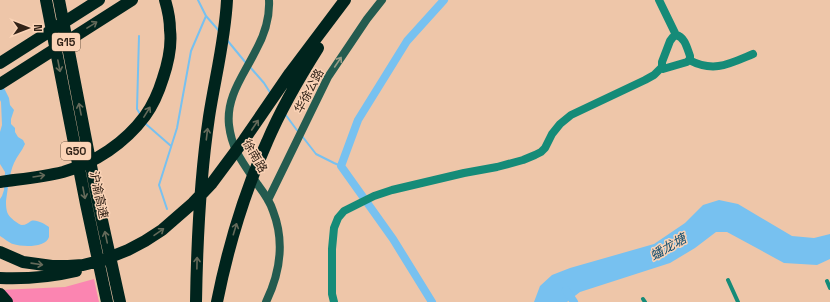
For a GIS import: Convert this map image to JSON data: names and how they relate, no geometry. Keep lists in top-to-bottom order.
{
  "streets": {
    "highway": ["G15", "G50", "沪渝高速"],
    "street": ["华徐公路", "徐南路"]
  },
  "crossings": [
    ["华徐公路", "徐南路"]
  ],
  "one_way": ["华徐公路"],
  "water": ["蟠龙塘"],
  "north": "right"
}
